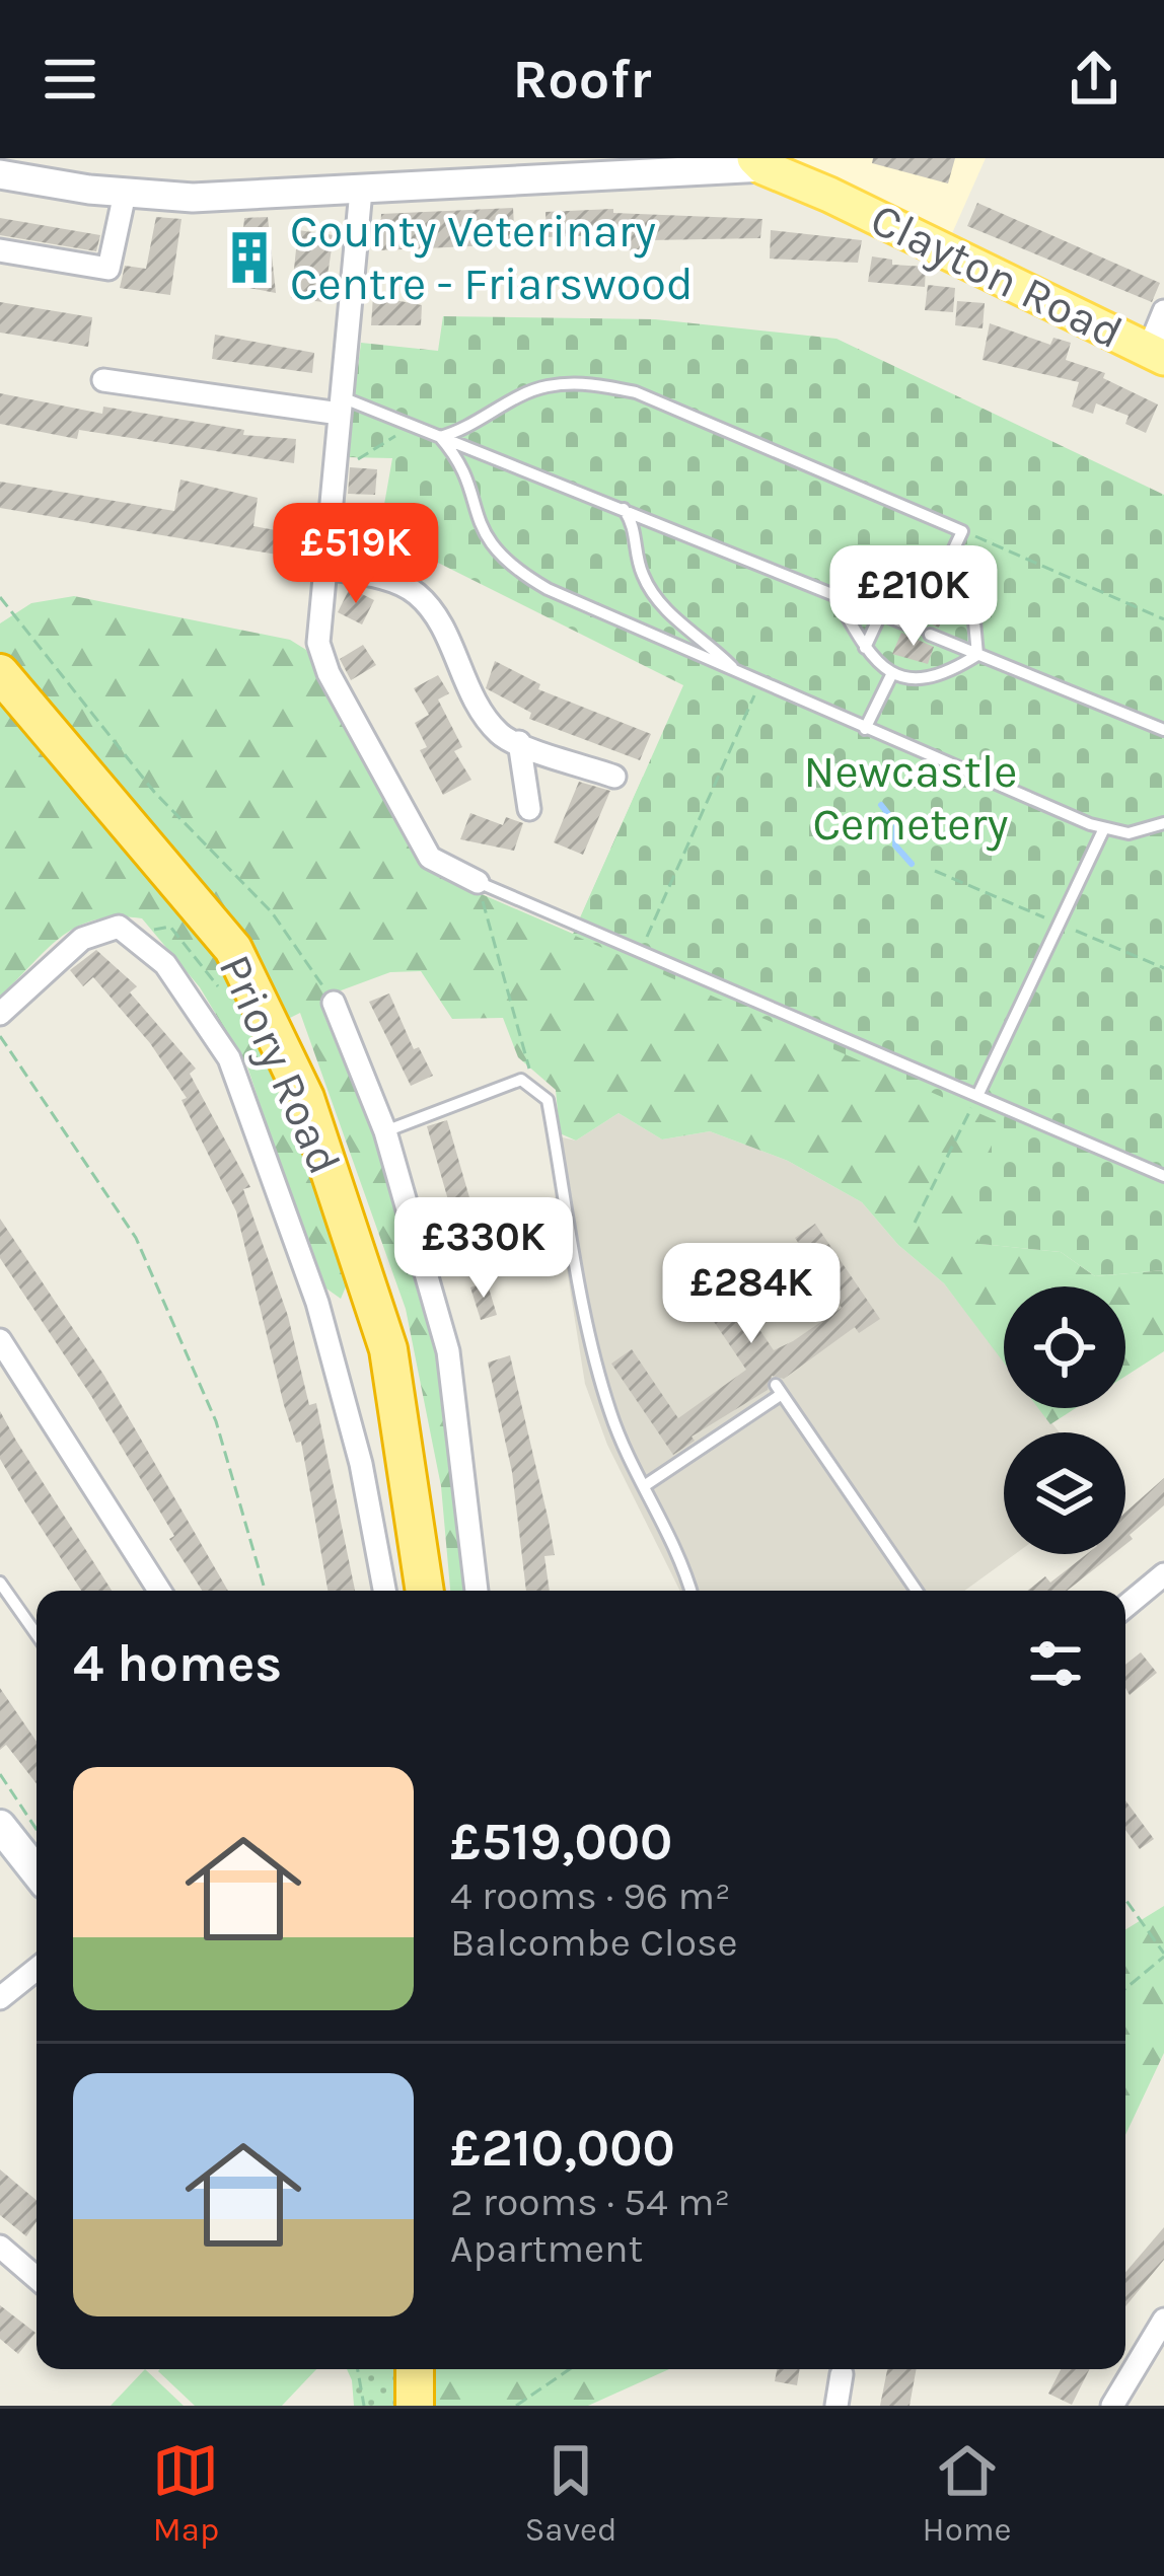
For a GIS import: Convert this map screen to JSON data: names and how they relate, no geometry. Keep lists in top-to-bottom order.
{
  "streets": {
    "highway": ["Priory Road"],
    "main road": ["Clayton Road"]
  },
  "parks": ["Newcastle Cemetery"],
  "places": {
    "building": ["County Veterinary Centre - Friarswood"]
  },
  "page": {
    "header": "Roofr",
    "price": [
      "£519K",
      "£210K",
      "£330K",
      "£284K"
    ],
    "heading": "4 homes",
    "list": [
      {
        "name": "£519,000",
        "note": "4 rooms · 96 m² · Balcombe Close"
      },
      {
        "name": "£210,000",
        "note": "2 rooms · 54 m² · Apartment"
      }
    ],
    "tabs": ["Map", "Saved", "Home"]
  }
}
